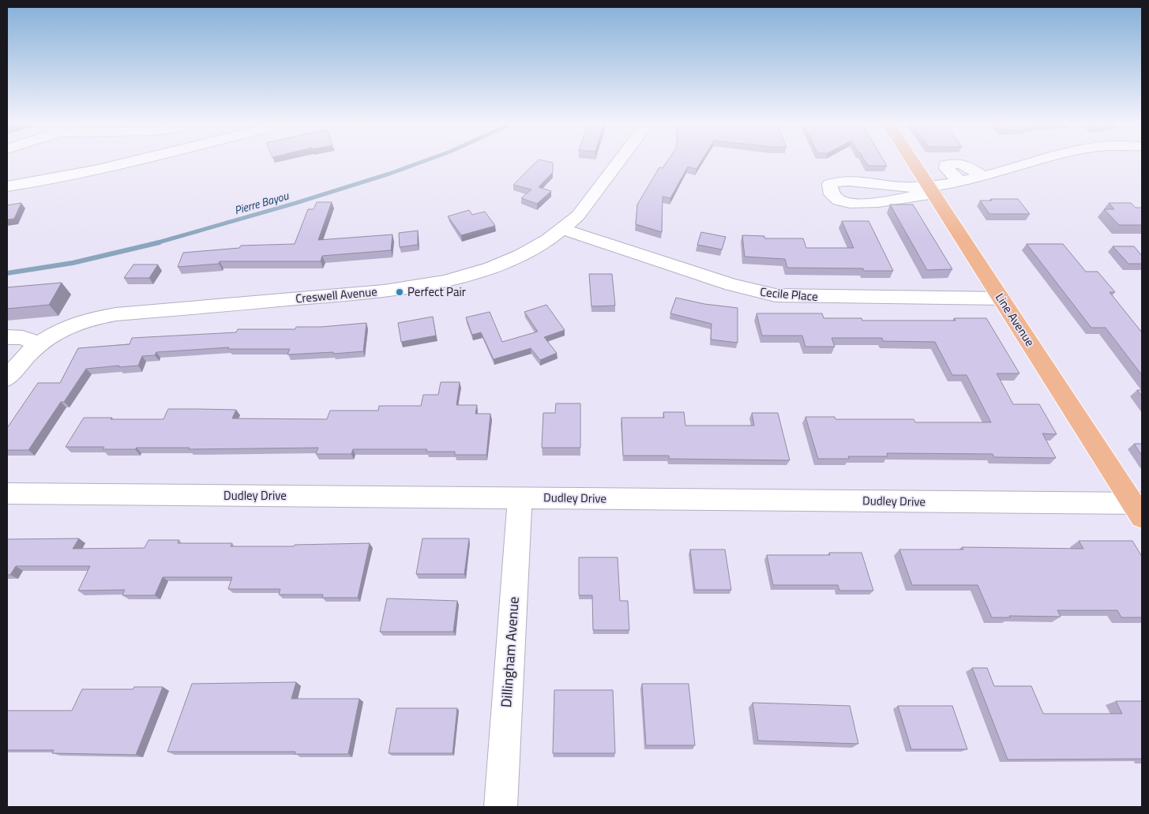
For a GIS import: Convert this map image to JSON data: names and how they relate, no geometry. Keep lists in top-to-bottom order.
{
  "streets": {
    "main road": ["Line Avenue"],
    "street": [
      "Cecile Place",
      "Creswell Avenue",
      "Dudley Drive",
      "Dillingham Avenue"
    ]
  },
  "crossings": [
    ["Cecile Place", "Creswell Avenue"],
    ["Cecile Place", "Line Avenue"],
    ["Line Avenue", "Dudley Drive"],
    ["Dudley Drive", "Dillingham Avenue"]
  ],
  "water": ["Pierre Bayou"],
  "places": ["Perfect Pair"]
}
